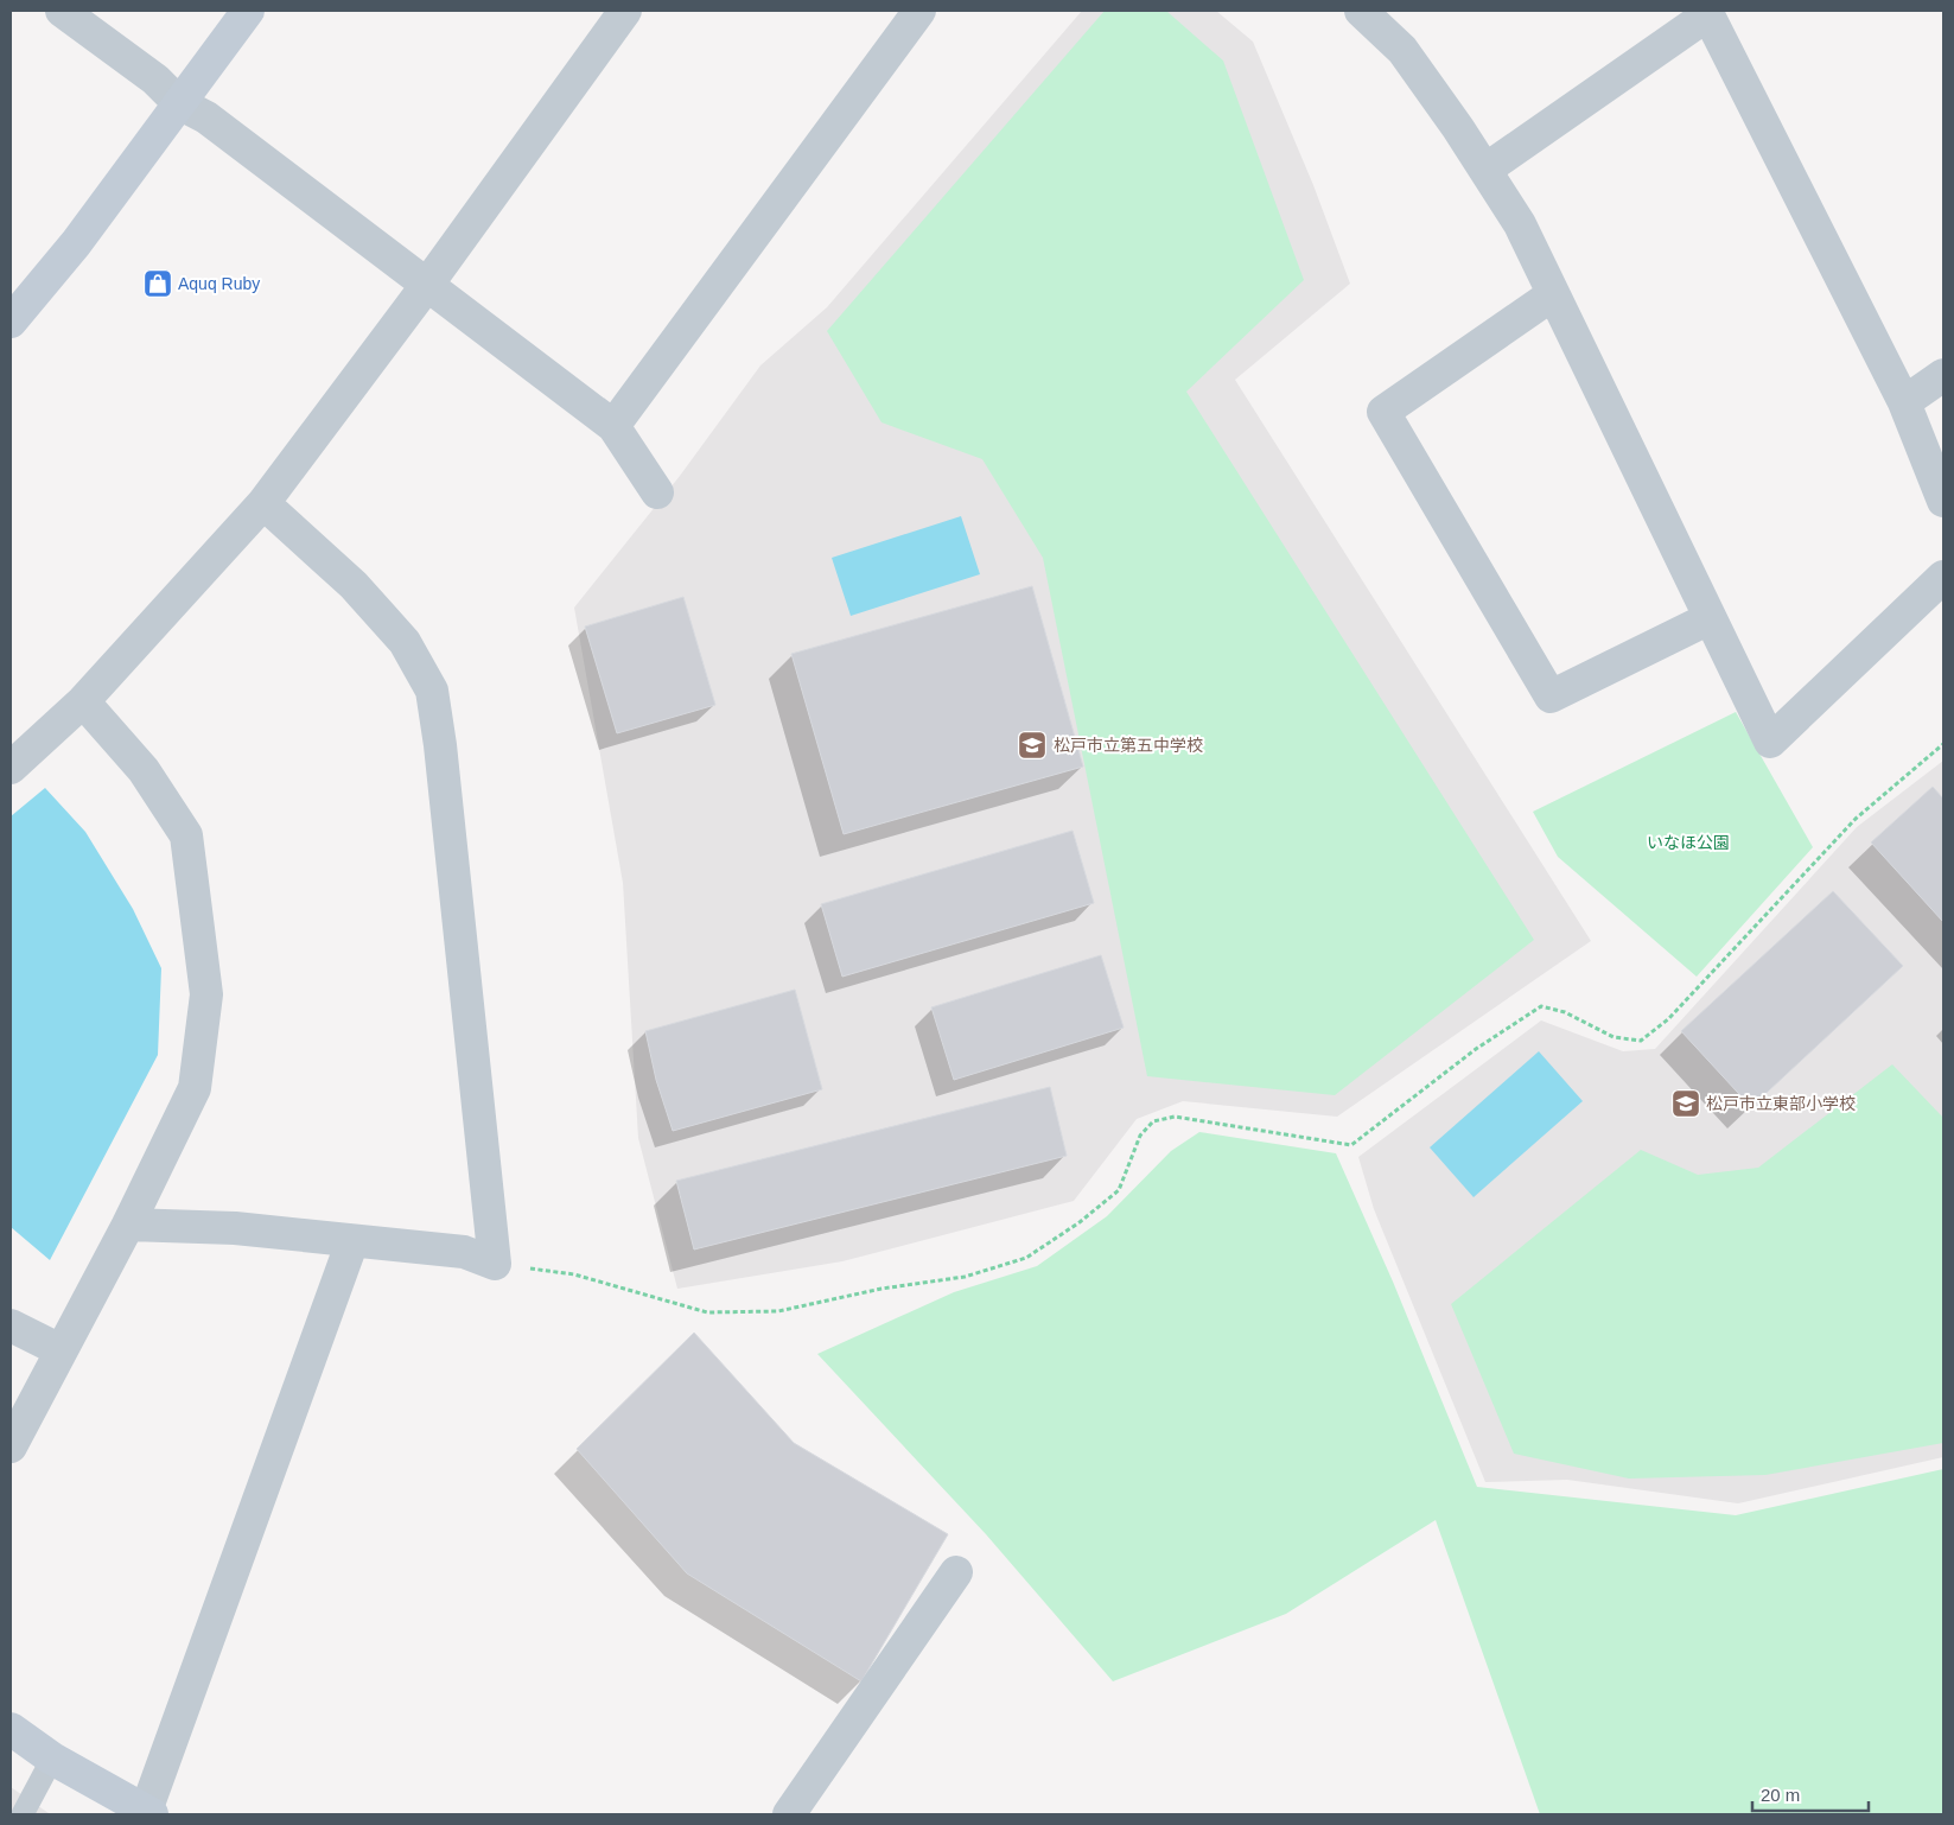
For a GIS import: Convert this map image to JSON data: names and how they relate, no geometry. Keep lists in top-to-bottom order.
{
  "parks": ["いなほ公園"],
  "places": {
    "shop": ["Aquq Ruby"],
    "school or university": ["松戸市立第五中学校", "松戸市立東部小学校"]
  },
  "scale_bar": "20 m"
}
